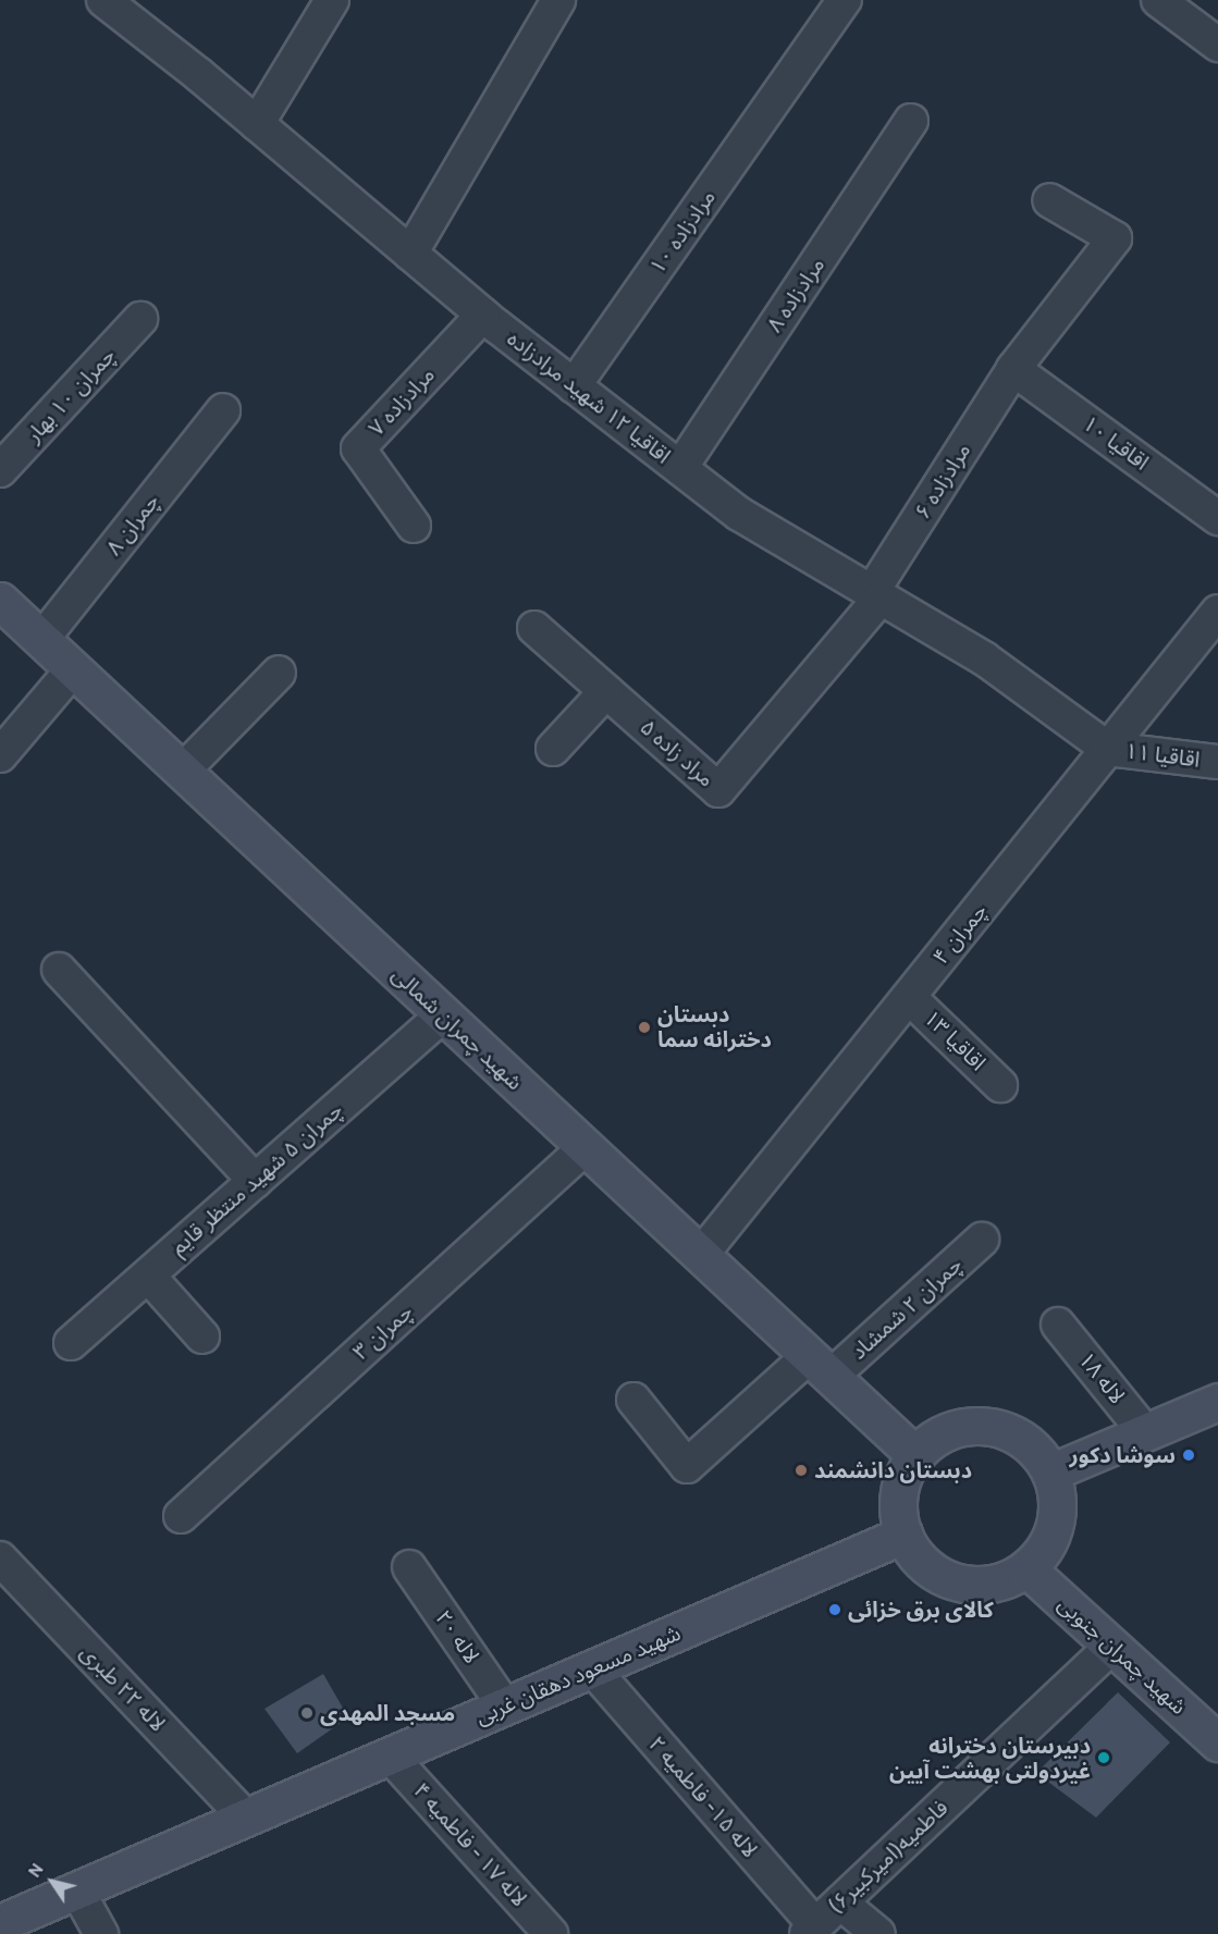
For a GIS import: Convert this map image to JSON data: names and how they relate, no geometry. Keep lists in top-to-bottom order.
{
  "streets": {
    "main road": ["شهید چمران شمالی", "شهید چمران جنوبی", "شهید مسعود دهقان غربی"],
    "street": [
      "مرادزاده ۱۰",
      "مرادزاده ۸",
      "چمران ۱۰ بهار",
      "اقاقیا ۱۲ شهید مرادزاده",
      "مرادزاده ۷",
      "اقاقیا ۱۰",
      "مرادزاده ۶",
      "چمران ۸",
      "مراد زاده ۵",
      "اقاقیا ۱۱",
      "چمران ۴",
      "اقاقیا ۱۳",
      "چمران ۵ شهید منتظر قایم",
      "چمران ۲ شمشاد",
      "چمران ۳",
      "لاله ۱۸",
      "لاله ۲۰",
      "لاله ۲۲ طبری",
      "لاله ۱۵- فاطمیه ۲",
      "لاله ۱۷ - فاطمیه ۴",
      "فاطمیه(امیرکبیر۶)"
    ]
  },
  "crossings": [
    ["مرادزاده ۱۰", "اقاقیا ۱۲ شهید مرادزاده"],
    ["مرادزاده ۸", "اقاقیا ۱۲ شهید مرادزاده"],
    ["اقاقیا ۱۲ شهید مرادزاده", "مرادزاده ۷"],
    ["اقاقیا ۱۲ شهید مرادزاده", "مرادزاده ۶"],
    ["اقاقیا ۱۲ شهید مرادزاده", "مراد زاده ۵"],
    ["اقاقیا ۱۲ شهید مرادزاده", "اقاقیا ۱۱"],
    ["اقاقیا ۱۲ شهید مرادزاده", "چمران ۴"],
    ["اقاقیا ۱۰", "مرادزاده ۶"],
    ["مرادزاده ۶", "مراد زاده ۵"],
    ["چمران ۸", "شهید چمران شمالی"],
    ["اقاقیا ۱۱", "چمران ۴"],
    ["چمران ۴", "شهید چمران شمالی"],
    ["چمران ۴", "اقاقیا ۱۳"],
    ["شهید چمران شمالی", "چمران ۵ شهید منتظر قایم"],
    ["شهید چمران شمالی", "چمران ۲ شمشاد"],
    ["شهید چمران شمالی", "چمران ۳"],
    ["شهید چمران شمالی", "شهید چمران جنوبی"],
    ["شهید چمران شمالی", "شهید مسعود دهقان غربی"],
    ["لاله ۲۰", "شهید مسعود دهقان غربی"],
    ["شهید چمران جنوبی", "شهید مسعود دهقان غربی"],
    ["شهید چمران جنوبی", "فاطمیه(امیرکبیر۶)"],
    ["شهید مسعود دهقان غربی", "لاله ۲۲ طبری"],
    ["شهید مسعود دهقان غربی", "لاله ۱۵- فاطمیه ۲"],
    ["شهید مسعود دهقان غربی", "لاله ۱۷ - فاطمیه ۴"],
    ["لاله ۱۵- فاطمیه ۲", "فاطمیه(امیرکبیر۶)"]
  ],
  "places": [
    "دبستان دخترانه سما",
    "سوشا دکور",
    "دبستان دانشمند",
    "کالای برق خزائی",
    "مسجد المهدی",
    "دبیرستان دخترانه غیردولتی بهشت آیین"
  ],
  "north": "top left"
}
